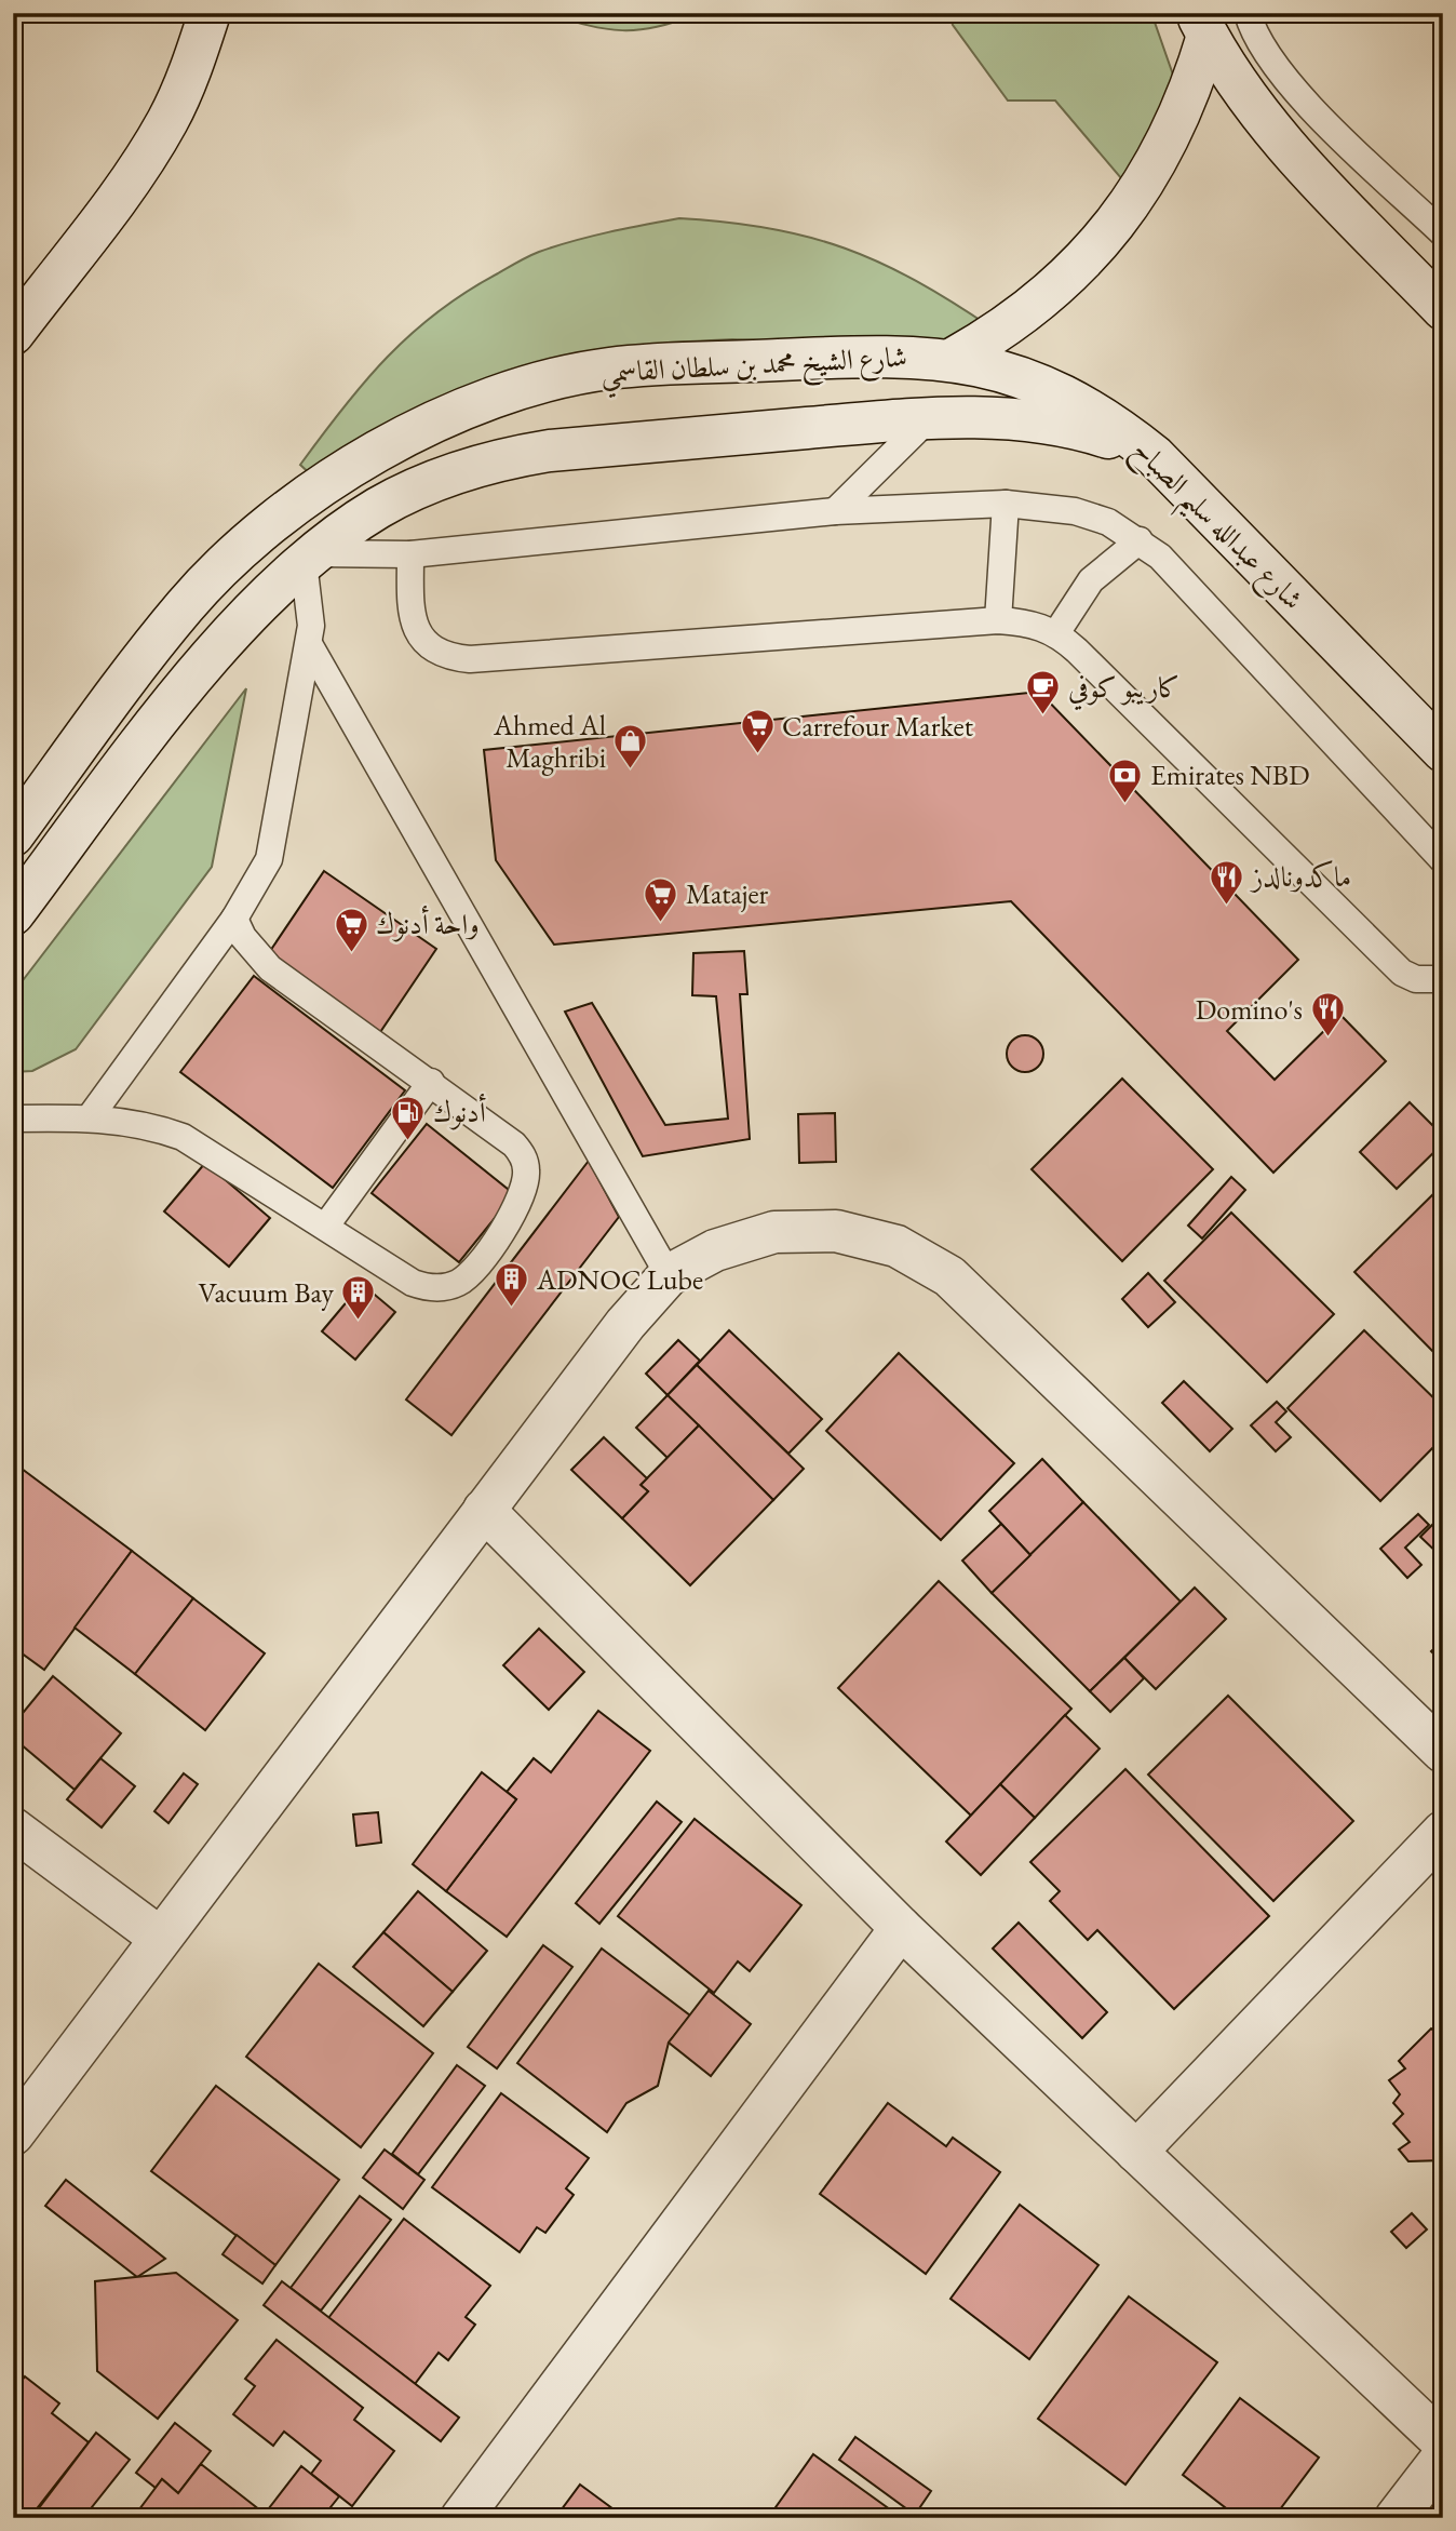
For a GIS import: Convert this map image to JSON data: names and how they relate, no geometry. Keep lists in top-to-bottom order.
{
  "streets": {
    "street": ["شارع الشيخ محمد بن سلطان القاسمي", "شارع عبدالله سليم الصباح"]
  },
  "crossings": [
    ["شارع الشيخ محمد بن سلطان القاسمي", "شارع عبدالله سليم الصباح"]
  ],
  "places": {
    "cafe": ["كاريبو كوفي"],
    "supermarket": ["Carrefour Market", "Matajer", "واحة أدنوك"],
    "shop": ["Ahmed Al Maghribi"],
    "bank": ["Emirates NBD"],
    "restaurant": ["ماكدونالدز", "Domino's"],
    "fuel station": ["أدنوك"],
    "building": ["ADNOC Lube", "Vacuum Bay"]
  }
}
